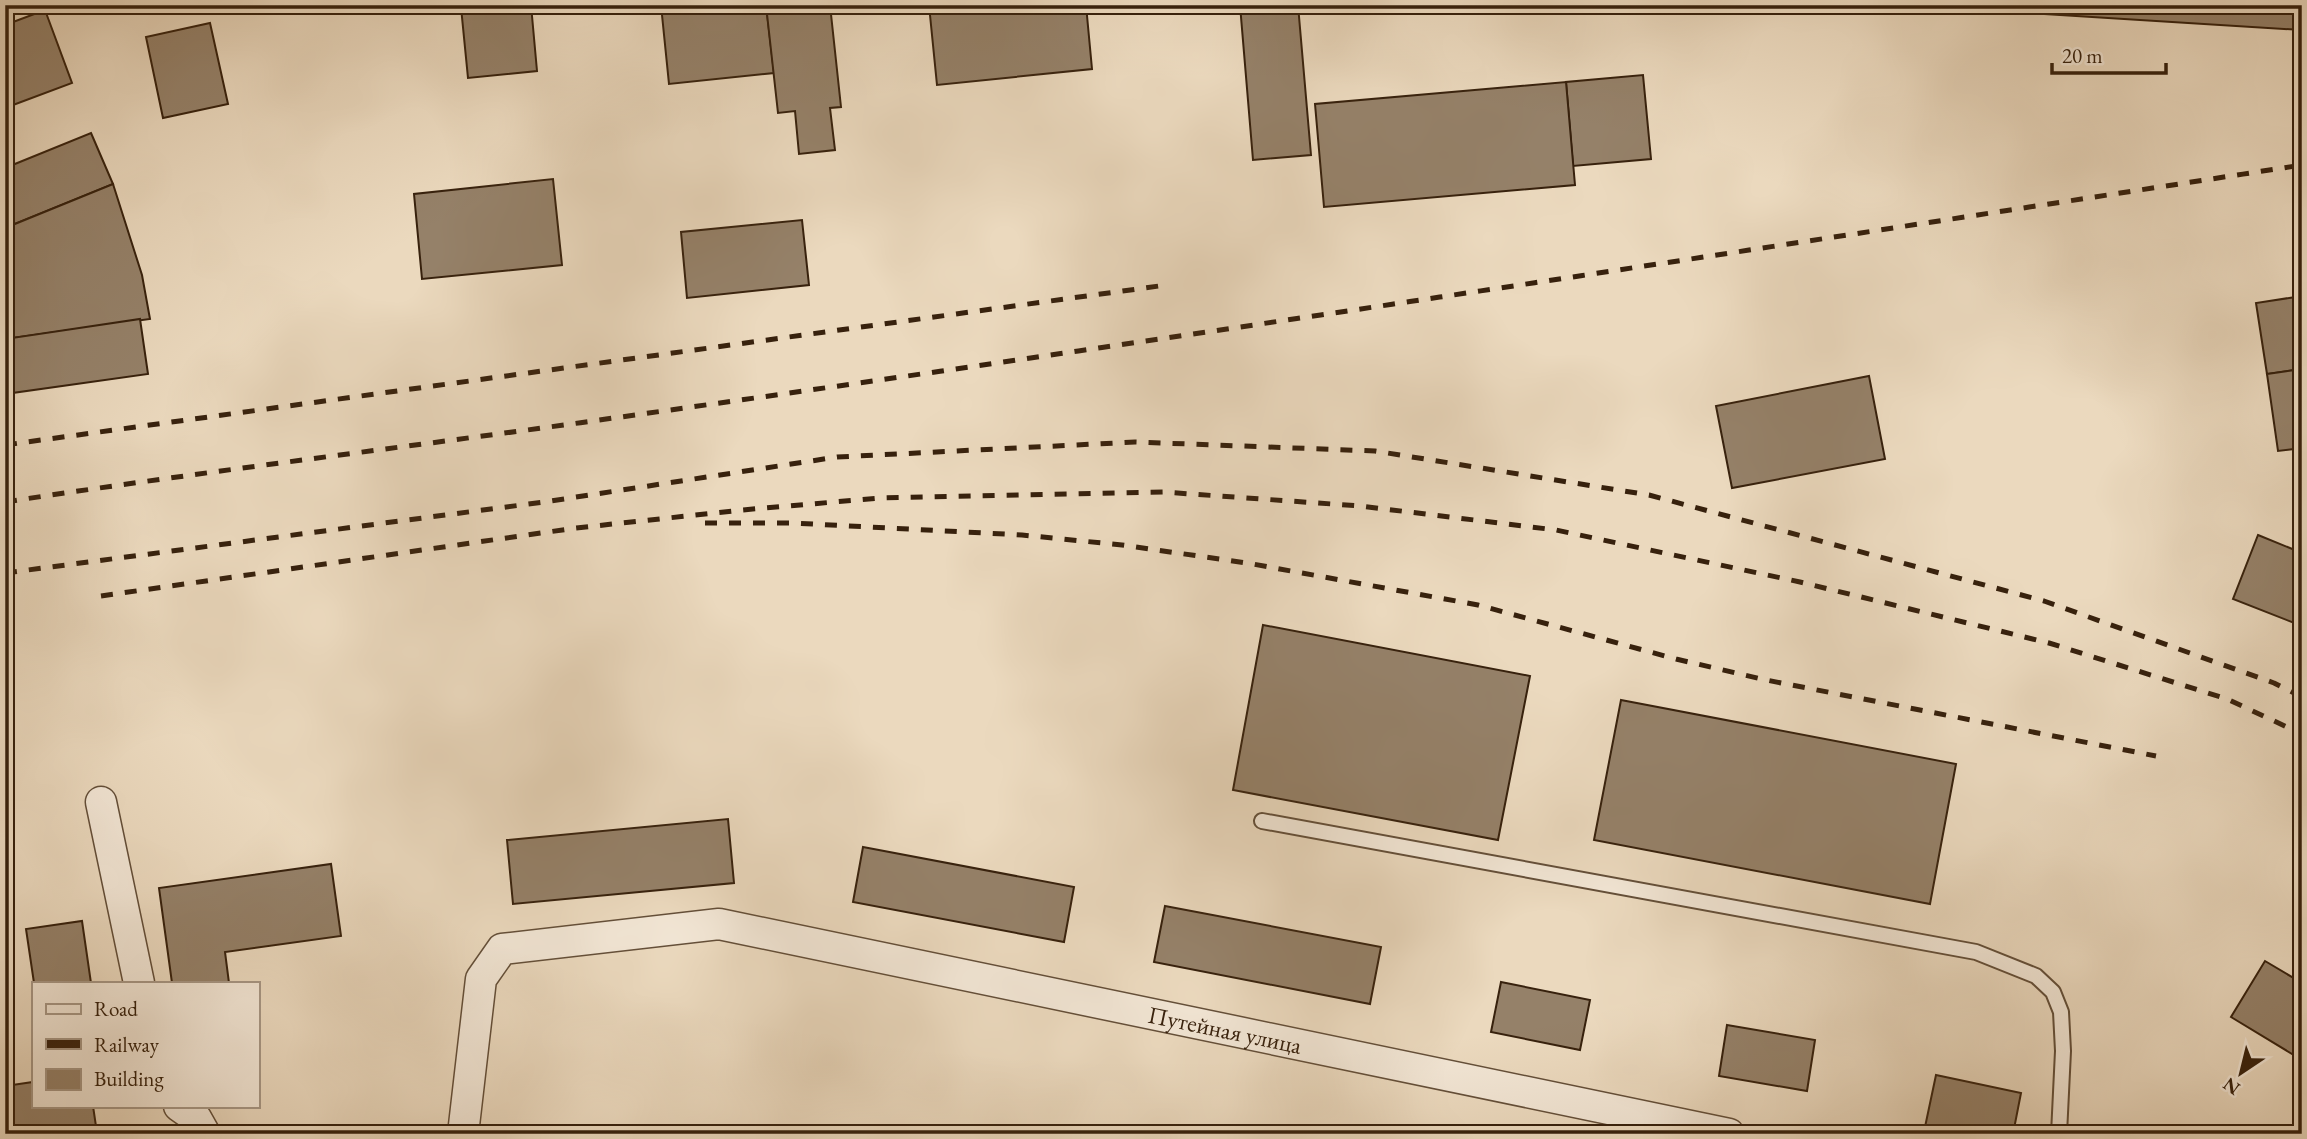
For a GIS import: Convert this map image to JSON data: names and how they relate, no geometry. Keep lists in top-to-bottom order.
{
  "streets": {
    "street": ["Путейная улица"]
  },
  "legend": ["Road", "Railway", "Building"],
  "scale_bar": "20 m",
  "north": "bottom left"
}
